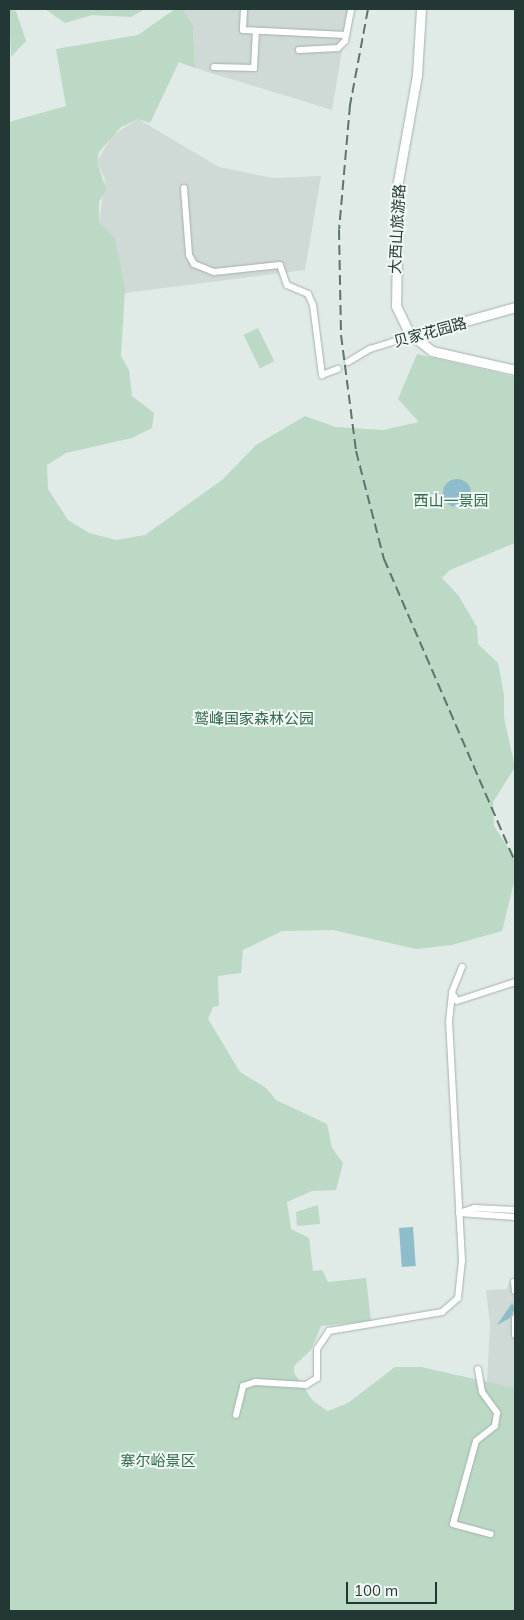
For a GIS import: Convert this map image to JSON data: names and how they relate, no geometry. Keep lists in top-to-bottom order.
{
  "streets": {
    "street": ["大西山旅游路", "贝家花园路"]
  },
  "crossings": [
    ["大西山旅游路", "贝家花园路"]
  ],
  "parks": ["西山一景园", "鹫峰国家森林公园", "寨尔峪景区"],
  "scale_bar": "100 m"
}
